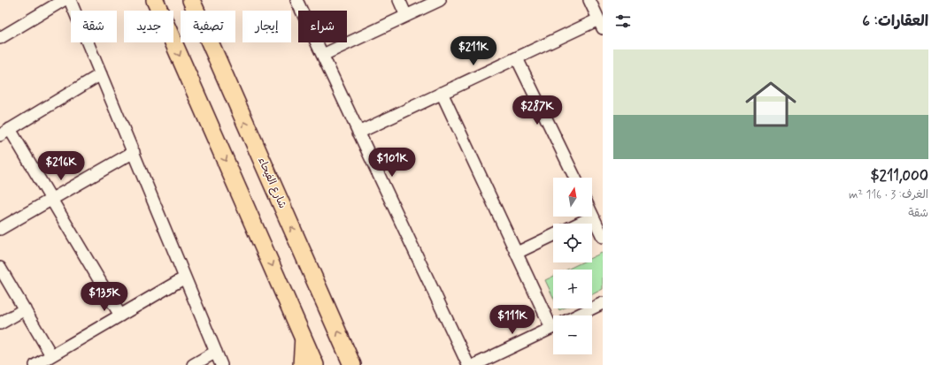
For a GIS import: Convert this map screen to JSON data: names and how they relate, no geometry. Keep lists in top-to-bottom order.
{
  "streets": {
    "highway": ["شارع الفيحاء"]
  },
  "north": "top",
  "page": {
    "heading": "العقارات: 6",
    "chip": [
      "شراء",
      "إيجار",
      "تصفية",
      "جديد",
      "شقة"
    ],
    "price": [
      "$211K",
      "$287K",
      "$101K",
      "$216K",
      "$135K",
      "$111K"
    ],
    "list": [
      {
        "name": "$211,000",
        "note": "الغرف: 3 · 116 m² · شقة"
      }
    ],
    "map_buttons": ["+", "−"]
  }
}
